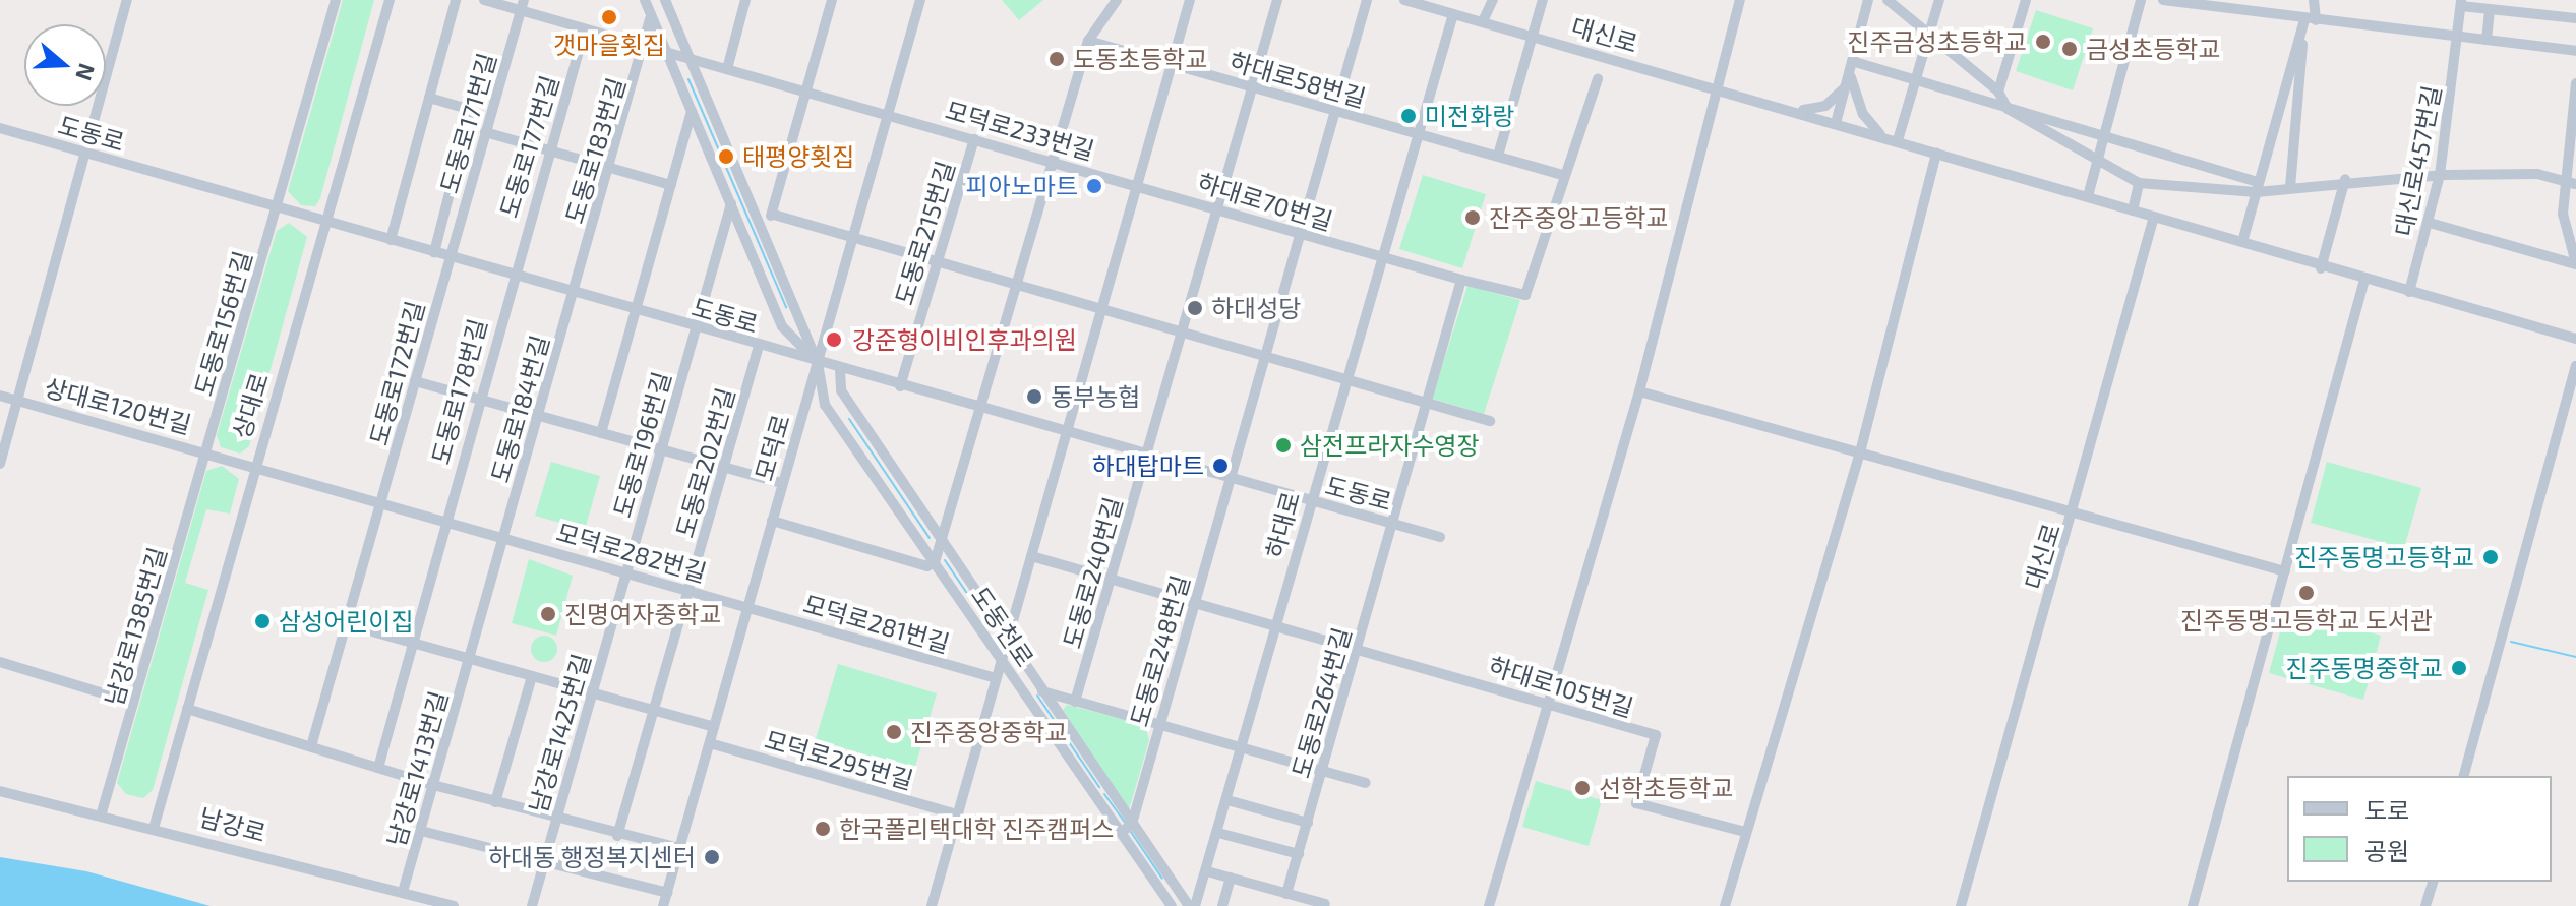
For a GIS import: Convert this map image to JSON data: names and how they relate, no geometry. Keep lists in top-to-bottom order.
{
  "streets": {
    "street": [
      "대신로",
      "하대로58번길",
      "도동로171번길",
      "모덕로233번길",
      "도동로",
      "도동로177번길",
      "도동로183번길",
      "대신로457번길",
      "하대로70번길",
      "도동로215번길",
      "도동로156번길",
      "도동로172번길",
      "도동로178번길",
      "상대로120번길",
      "상대로",
      "도동로184번길",
      "도동로196번길",
      "모덕로",
      "도동로202번길",
      "하대로",
      "모덕로282번길",
      "도동로240번길",
      "모덕로281번길",
      "남강로1385번길",
      "도동천로",
      "도동로248번길",
      "하대로105번길",
      "도동로264번길",
      "남강로1425번길",
      "모덕로295번길",
      "남강로1413번길",
      "남강로"
    ]
  },
  "crossings": [
    ["대신로", "대신로457번길"],
    ["대신로", "하대로"],
    ["하대로58번길", "하대로70번길"],
    ["하대로58번길", "하대로"],
    ["하대로58번길", "도동로240번길"],
    ["하대로58번길", "도동로248번길"],
    ["도동로171번길", "모덕로233번길"],
    ["도동로171번길", "도동로"],
    ["도동로171번길", "도동로172번길"],
    ["모덕로233번길", "도동로177번길"],
    ["모덕로233번길", "도동로183번길"],
    ["모덕로233번길", "하대로70번길"],
    ["모덕로233번길", "도동로215번길"],
    ["모덕로233번길", "모덕로"],
    ["모덕로233번길", "도동천로"],
    ["도동로", "도동로177번길"],
    ["도동로", "도동로183번길"],
    ["도동로", "도동로215번길"],
    ["도동로", "도동로156번길"],
    ["도동로", "도동로172번길"],
    ["도동로", "도동로178번길"],
    ["도동로", "상대로"],
    ["도동로", "도동로184번길"],
    ["도동로", "도동로196번길"],
    ["도동로", "모덕로"],
    ["도동로", "도동로202번길"],
    ["도동로", "하대로"],
    ["도동로", "도동로240번길"],
    ["도동로", "도동천로"],
    ["도동로", "도동로248번길"],
    ["도동로", "도동로264번길"],
    ["도동로177번길", "도동로178번길"],
    ["도동로183번길", "도동로184번길"],
    ["하대로70번길", "하대로"],
    ["하대로70번길", "도동로240번길"],
    ["하대로70번길", "도동로248번길"],
    ["하대로70번길", "도동로264번길"],
    ["도동로156번길", "상대로120번길"],
    ["도동로156번길", "남강로1385번길"],
    ["도동로172번길", "상대로120번길"],
    ["도동로172번길", "모덕로282번길"],
    ["도동로178번길", "모덕로282번길"],
    ["상대로120번길", "상대로"],
    ["상대로120번길", "모덕로282번길"],
    ["상대로120번길", "남강로1385번길"],
    ["상대로", "남강로"],
    ["도동로184번길", "모덕로282번길"],
    ["도동로184번길", "남강로1413번길"],
    ["도동로196번길", "모덕로282번길"],
    ["도동로196번길", "남강로1425번길"],
    ["모덕로", "모덕로282번길"],
    ["모덕로", "모덕로281번길"],
    ["모덕로", "도동천로"],
    ["모덕로", "모덕로295번길"],
    ["도동로202번길", "모덕로282번길"],
    ["하대로", "하대로105번길"],
    ["모덕로282번길", "모덕로281번길"],
    ["모덕로282번길", "남강로1425번길"],
    ["모덕로282번길", "남강로1413번길"],
    ["도동로240번길", "하대로105번길"],
    ["남강로1385번길", "남강로"],
    ["도동천로", "도동로248번길"],
    ["도동로248번길", "하대로105번길"],
    ["하대로105번길", "도동로264번길"],
    ["남강로1413번길", "남강로"]
  ],
  "places": [
    "갯마을횟집",
    "진주금성초등학교",
    "금성초등학교",
    "도동초등학교",
    "미전화랑",
    "태평양횟집",
    "피아노마트",
    "잔주중앙고등학교",
    "하대성당",
    "강준형이비인후과의원",
    "동부농협",
    "삼전프라자수영장",
    "하대탑마트",
    "진주동명고등학교",
    "진주동명고등학교 도서관",
    "진명여자중학교",
    "삼성어린이집",
    "진주동명중학교",
    "진주중앙중학교",
    "선학초등학교",
    "한국폴리택대학 진주캠퍼스",
    "하대동 행정복지센터"
  ],
  "legend": ["도로", "공원"],
  "north": "right"
}
